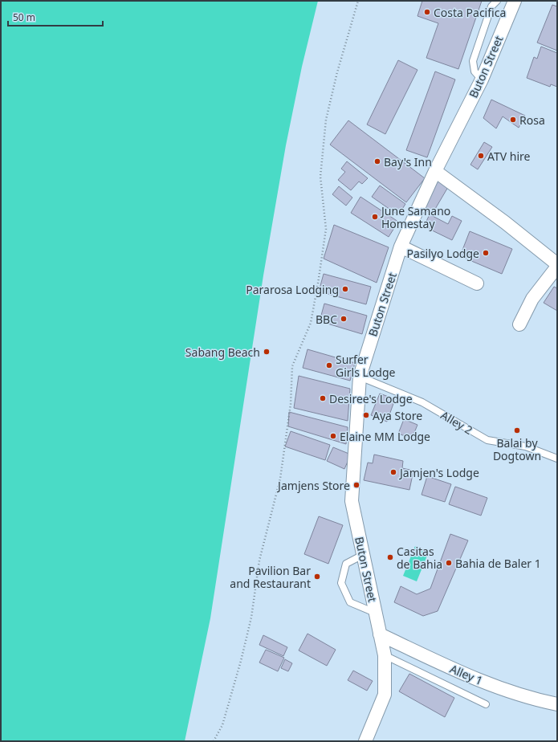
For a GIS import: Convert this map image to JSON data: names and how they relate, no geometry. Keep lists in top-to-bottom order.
{
  "streets": {
    "street": ["Buton Street", "Alley 1"],
    "lane": ["Alley 2"]
  },
  "crossings": [
    ["Buton Street", "Alley 2"],
    ["Buton Street", "Alley 1"]
  ],
  "places": [
    "Costa Pacifica",
    "Rosa",
    "ATV hire",
    "Bay's Inn",
    "June Samano Homestay",
    "Pasilyo Lodge",
    "Pararosa Lodging",
    "BBC",
    "Sabang Beach",
    "Surfer Girls Lodge",
    "Desiree's Lodge",
    "Aya Store",
    "Balai by Dogtown",
    "Elaine MM Lodge",
    "Jamjen's Lodge",
    "Jamjens Store",
    "Casitas de Bahia",
    "Bahia de Baler 1",
    "Pavilion Bar and Restaurant"
  ],
  "scale_bar": "50 m"
}
